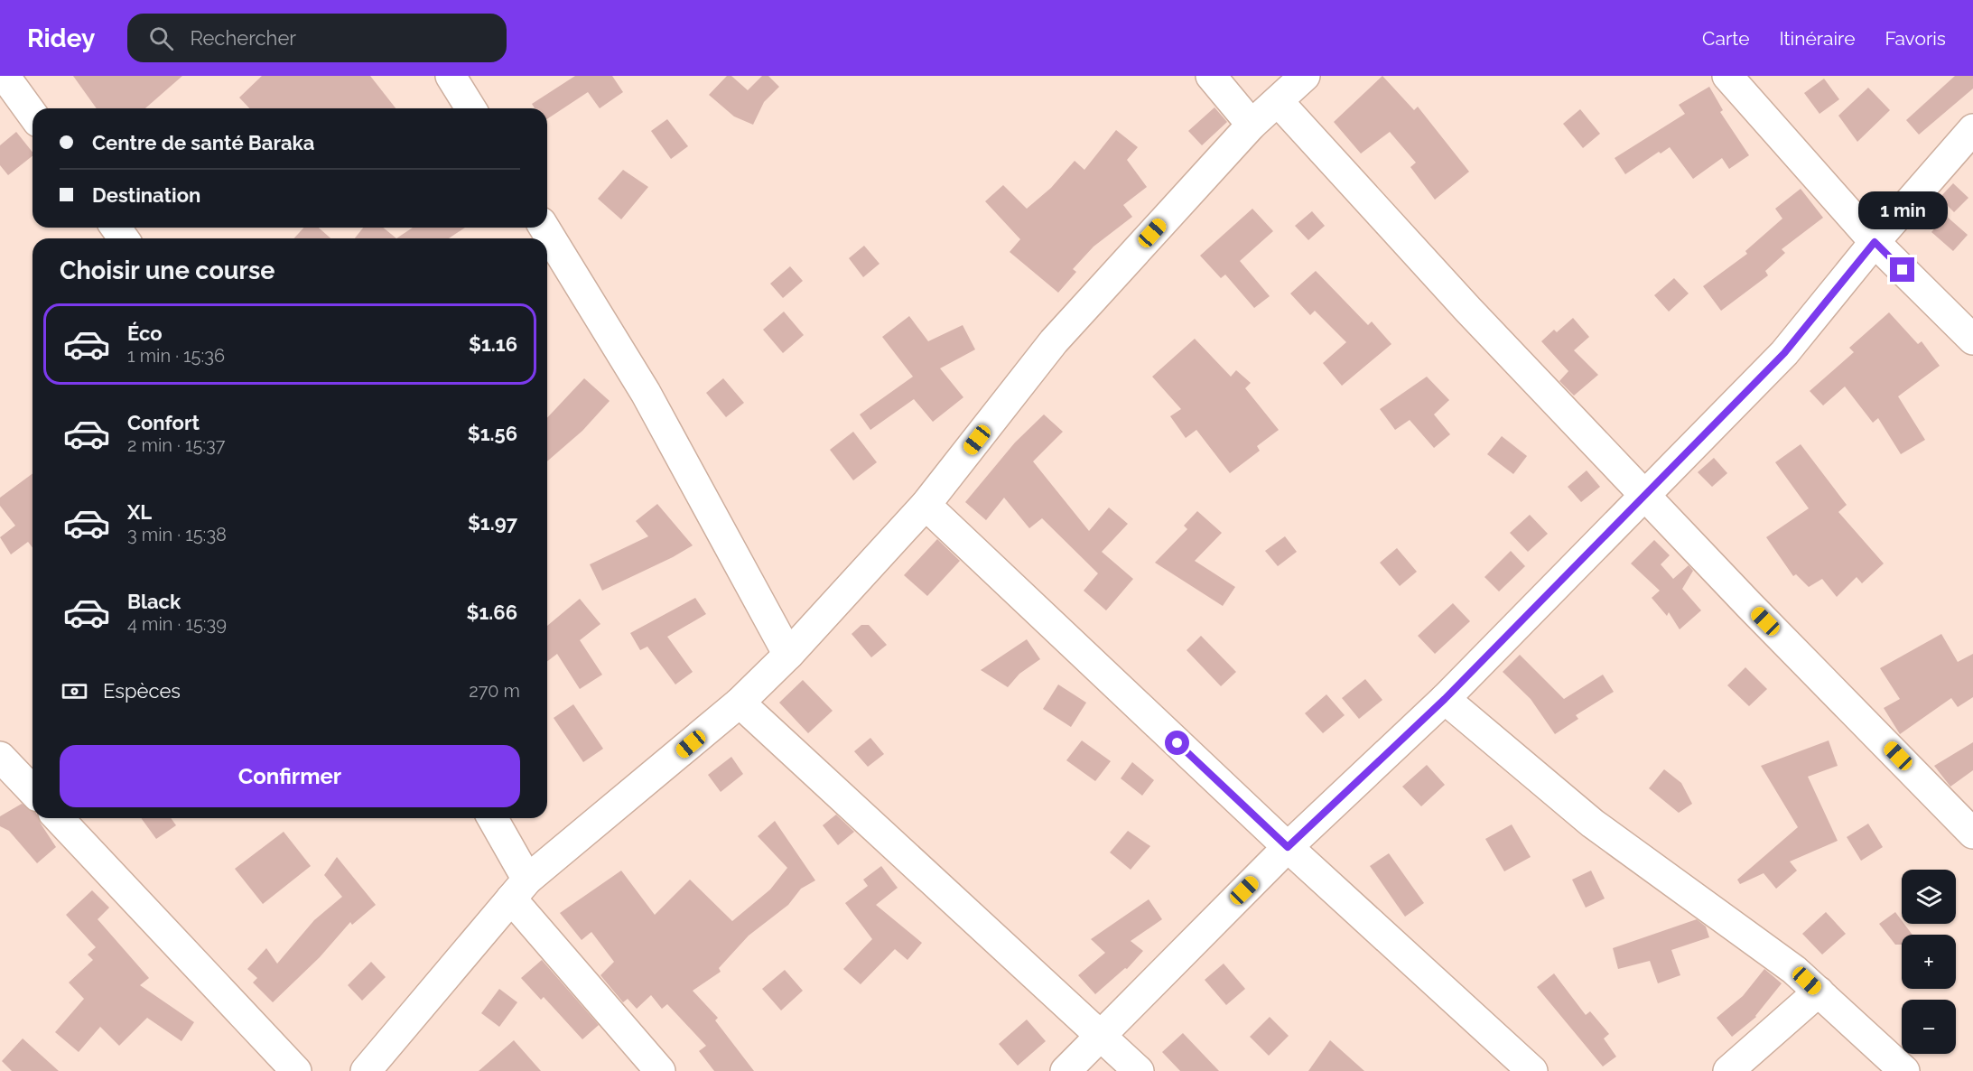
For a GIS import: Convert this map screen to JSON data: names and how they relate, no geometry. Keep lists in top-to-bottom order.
{
  "page": {
    "header": "Ridey",
    "search": "Rechercher",
    "nav": ["Carte", "Itinéraire", "Favoris"],
    "banner": ["Centre de santé Baraka", "Destination"],
    "bubble": "1 min",
    "heading": "Choisir une course",
    "list": [
      {
        "name": "Éco",
        "note": "1 min · 15:36",
        "value": "$1.16"
      },
      {
        "name": "Confort",
        "note": "2 min · 15:37",
        "value": "$1.56"
      },
      {
        "name": "XL",
        "note": "3 min · 15:38",
        "value": "$1.97"
      },
      {
        "name": "Black",
        "note": "4 min · 15:39",
        "value": "$1.66"
      }
    ],
    "pay": ["Espèces", "270 m"],
    "buttons": "Confirmer",
    "map_buttons": ["+", "−"]
  }
}
